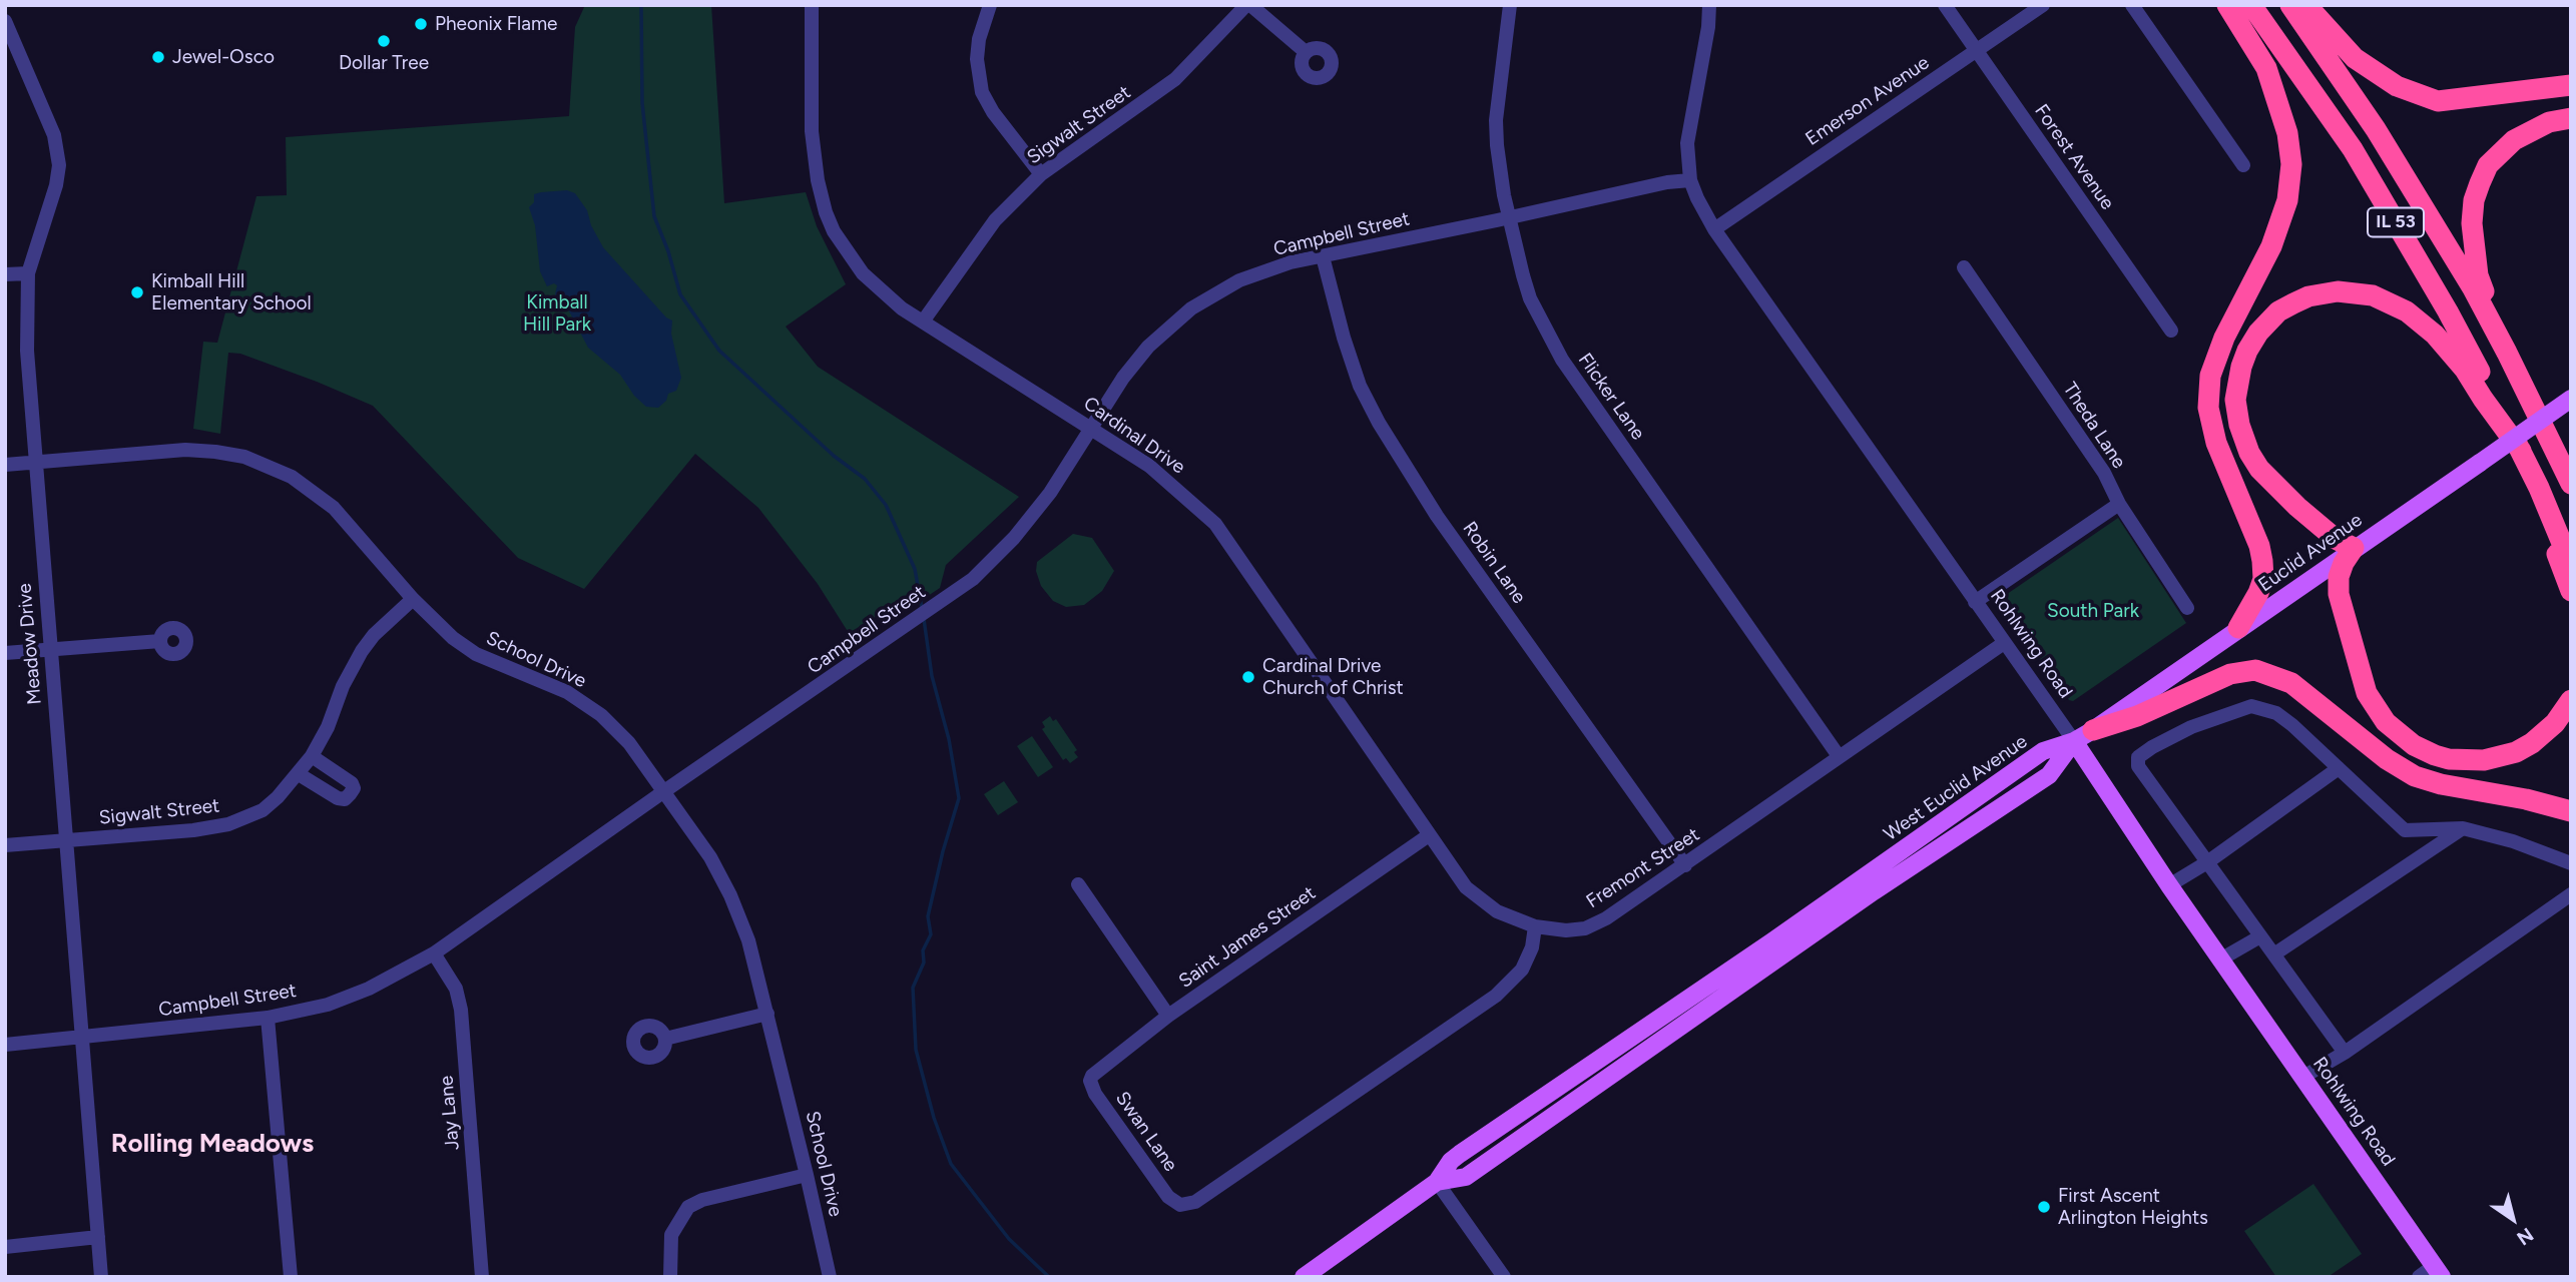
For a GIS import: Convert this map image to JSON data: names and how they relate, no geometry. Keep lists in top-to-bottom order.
{
  "streets": {
    "highway": ["IL 53"],
    "main road": ["Euclid Avenue", "Rohlwing Road", "West Euclid Avenue"],
    "street": [
      "Emerson Avenue",
      "Sigwalt Street",
      "Forest Avenue",
      "Campbell Street",
      "Flicker Lane",
      "Theda Lane",
      "Cardinal Drive",
      "Robin Lane",
      "Meadow Drive",
      "School Drive",
      "Fremont Street",
      "Saint James Street",
      "Jay Lane",
      "Swan Lane"
    ]
  },
  "crossings": [
    ["Emerson Avenue", "Forest Avenue"],
    ["Emerson Avenue", "Rohlwing Road"],
    ["Sigwalt Street", "Cardinal Drive"],
    ["Sigwalt Street", "Meadow Drive"],
    ["Sigwalt Street", "School Drive"],
    ["Campbell Street", "Flicker Lane"],
    ["Campbell Street", "Cardinal Drive"],
    ["Campbell Street", "Robin Lane"],
    ["Campbell Street", "Meadow Drive"],
    ["Campbell Street", "Rohlwing Road"],
    ["Campbell Street", "School Drive"],
    ["Campbell Street", "Jay Lane"],
    ["Flicker Lane", "Fremont Street"],
    ["Cardinal Drive", "Fremont Street"],
    ["Cardinal Drive", "Saint James Street"],
    ["Cardinal Drive", "Swan Lane"],
    ["Euclid Avenue", "Rohlwing Road"],
    ["Euclid Avenue", "West Euclid Avenue"],
    ["Robin Lane", "Fremont Street"],
    ["Meadow Drive", "School Drive"],
    ["Rohlwing Road", "West Euclid Avenue"],
    ["Rohlwing Road", "Fremont Street"],
    ["Fremont Street", "Swan Lane"],
    ["Saint James Street", "Swan Lane"]
  ],
  "districts": ["Rolling Meadows"],
  "parks": ["Kimball Hill Park", "South Park"],
  "places": [
    "Pheonix Flame",
    "Dollar Tree",
    "Jewel-Osco",
    "Kimball Hill Elementary School",
    "Cardinal Drive Church of Christ",
    "First Ascent Arlington Heights"
  ],
  "north": "bottom right"
}
